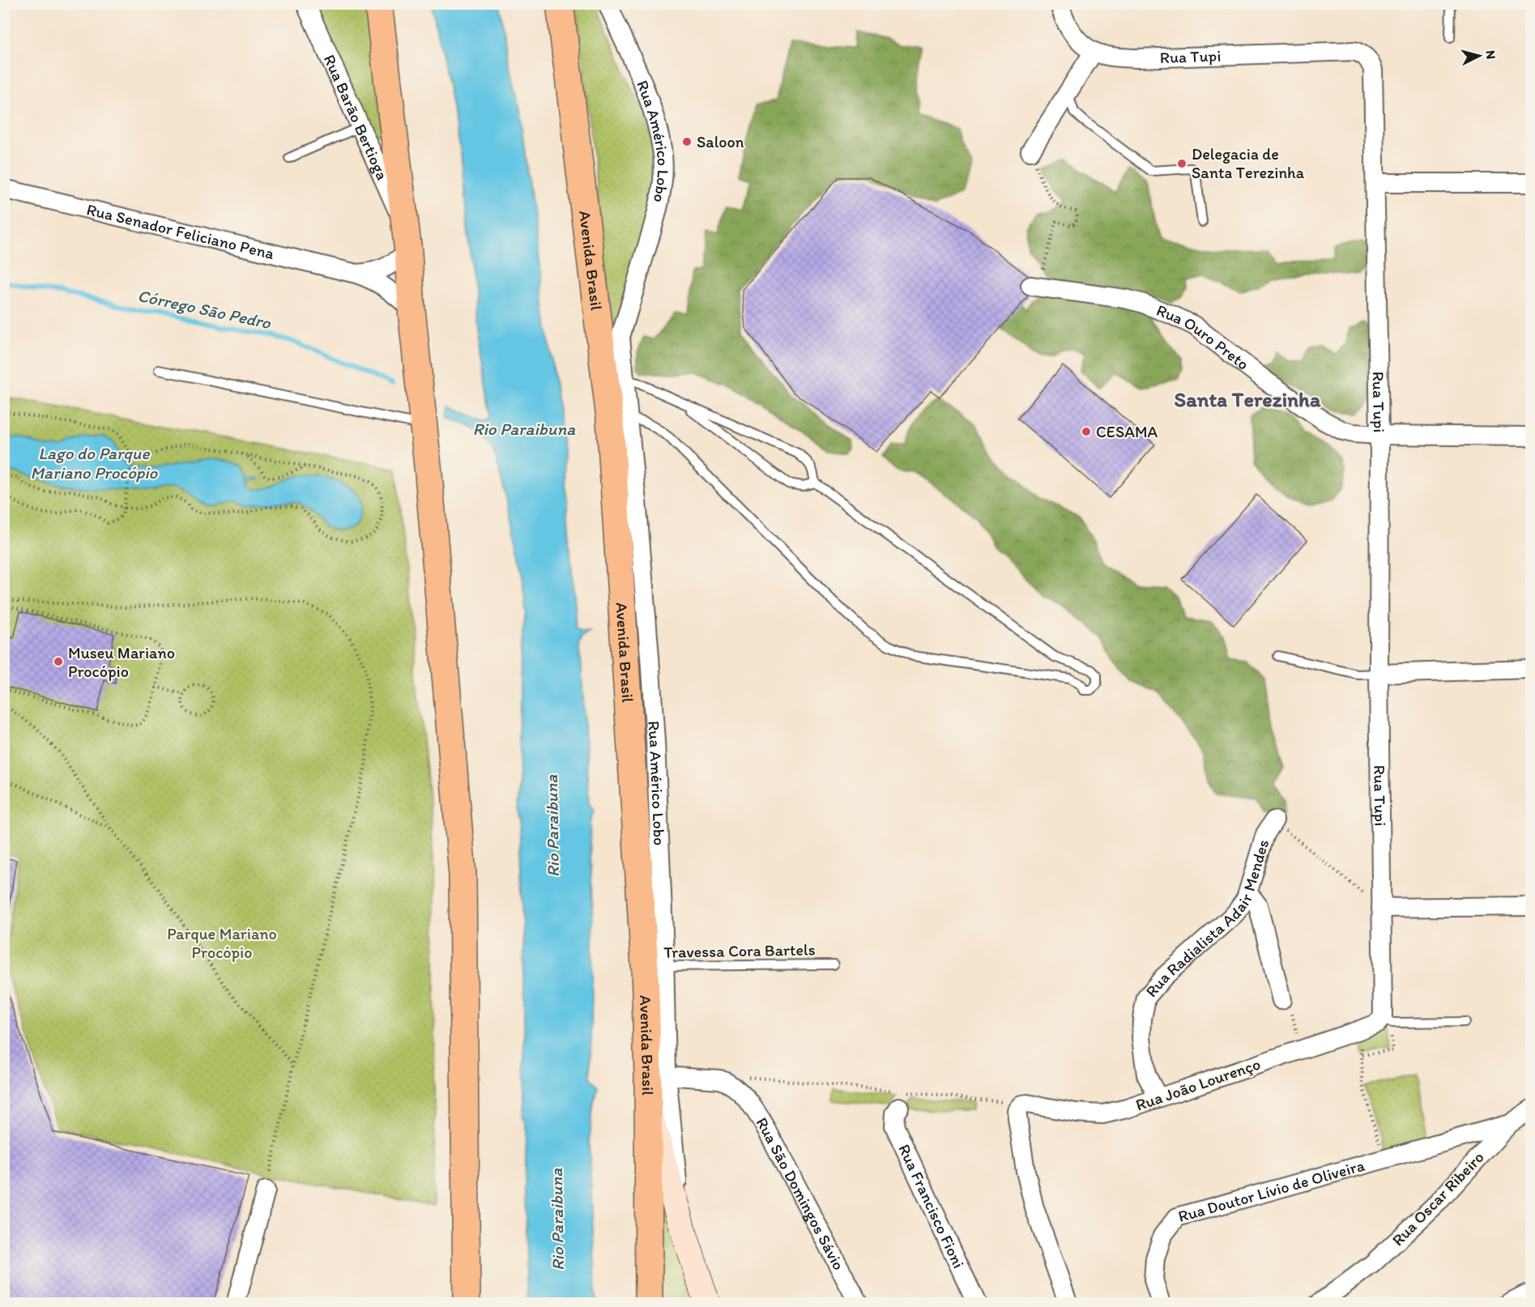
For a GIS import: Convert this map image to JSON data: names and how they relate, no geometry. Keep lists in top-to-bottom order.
{
  "streets": {
    "highway": ["Avenida Brasil"],
    "street": [
      "Rua Tupi",
      "Rua Barão Bertioga",
      "Rua Américo Lobo",
      "Rua Senador Feliciano Pena",
      "Rua Ouro Preto",
      "Rua Radialista Adair Mendes",
      "Rua João Lourenço",
      "Rua Doutor Lívio de Oliveira",
      "Rua São Domingos Sávio",
      "Rua Oscar Ribeiro",
      "Rua Francisco Fioni"
    ],
    "lane": ["Travessa Cora Bartels"]
  },
  "crossings": [
    ["Rua Tupi", "Rua Ouro Preto"],
    ["Rua Tupi", "Rua João Lourenço"],
    ["Rua Barão Bertioga", "Rua Senador Feliciano Pena"],
    ["Rua Américo Lobo", "Avenida Brasil"],
    ["Avenida Brasil", "Travessa Cora Bartels"],
    ["Rua Radialista Adair Mendes", "Rua João Lourenço"],
    ["Rua Doutor Lívio de Oliveira", "Rua Oscar Ribeiro"]
  ],
  "districts": ["Santa Terezinha"],
  "water": ["Córrego São Pedro", "Rio Paraibuna", "Lago do Parque Mariano Procópio"],
  "parks": ["Parque Mariano Procópio"],
  "places": [
    "Saloon",
    "Delegacia de Santa Terezinha",
    "CESAMA",
    "Museu Mariano Procópio"
  ],
  "north": "right"
}
